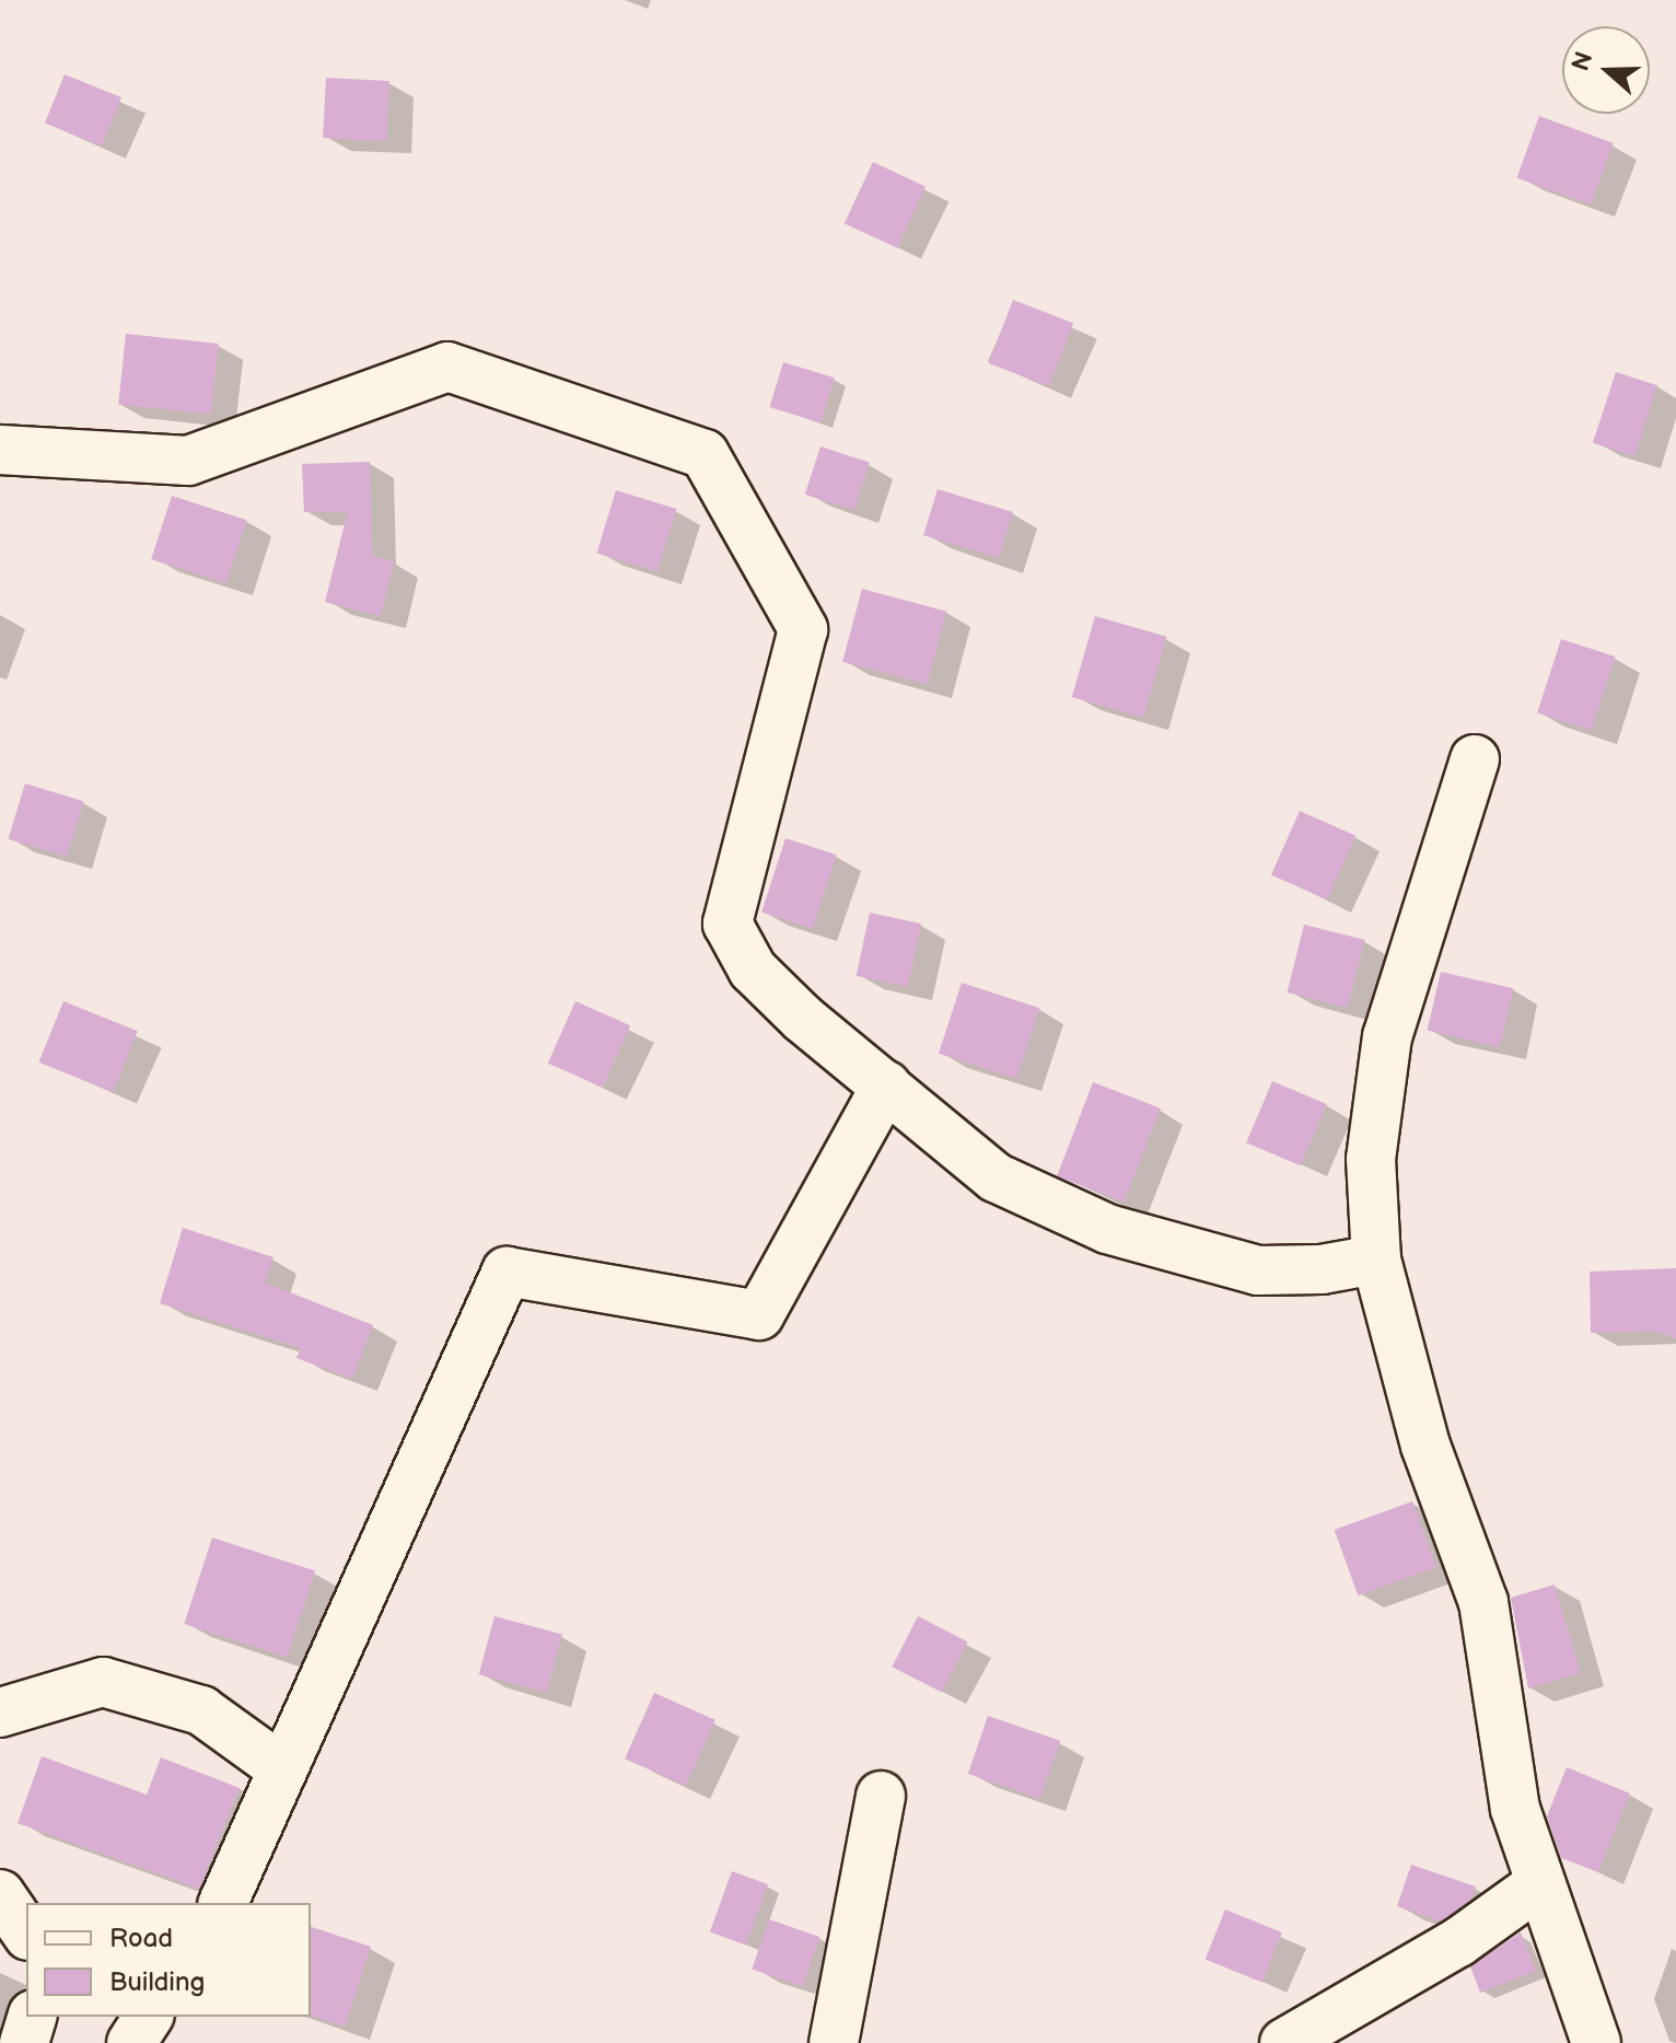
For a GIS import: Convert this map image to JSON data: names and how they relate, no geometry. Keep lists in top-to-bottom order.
{
  "legend": ["Road", "Building"],
  "north": "left"
}
